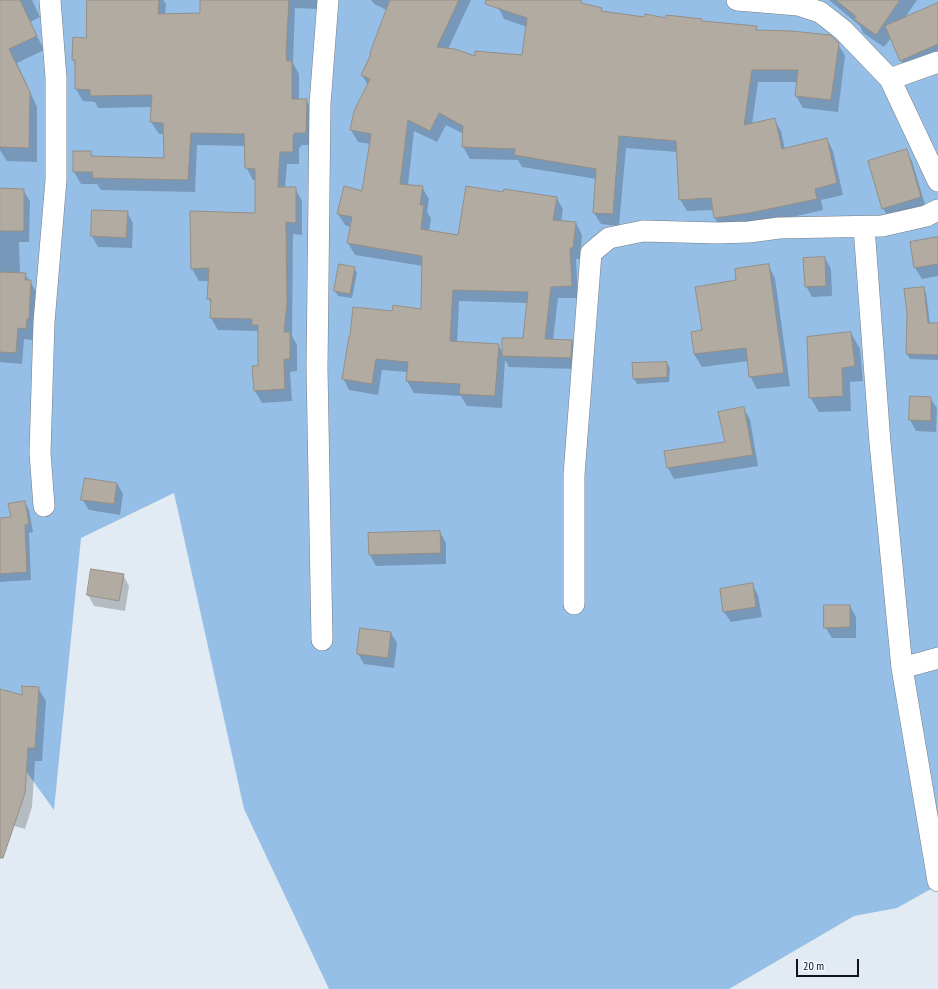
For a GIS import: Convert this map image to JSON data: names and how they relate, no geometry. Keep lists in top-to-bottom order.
{
  "scale_bar": "20 m"
}
